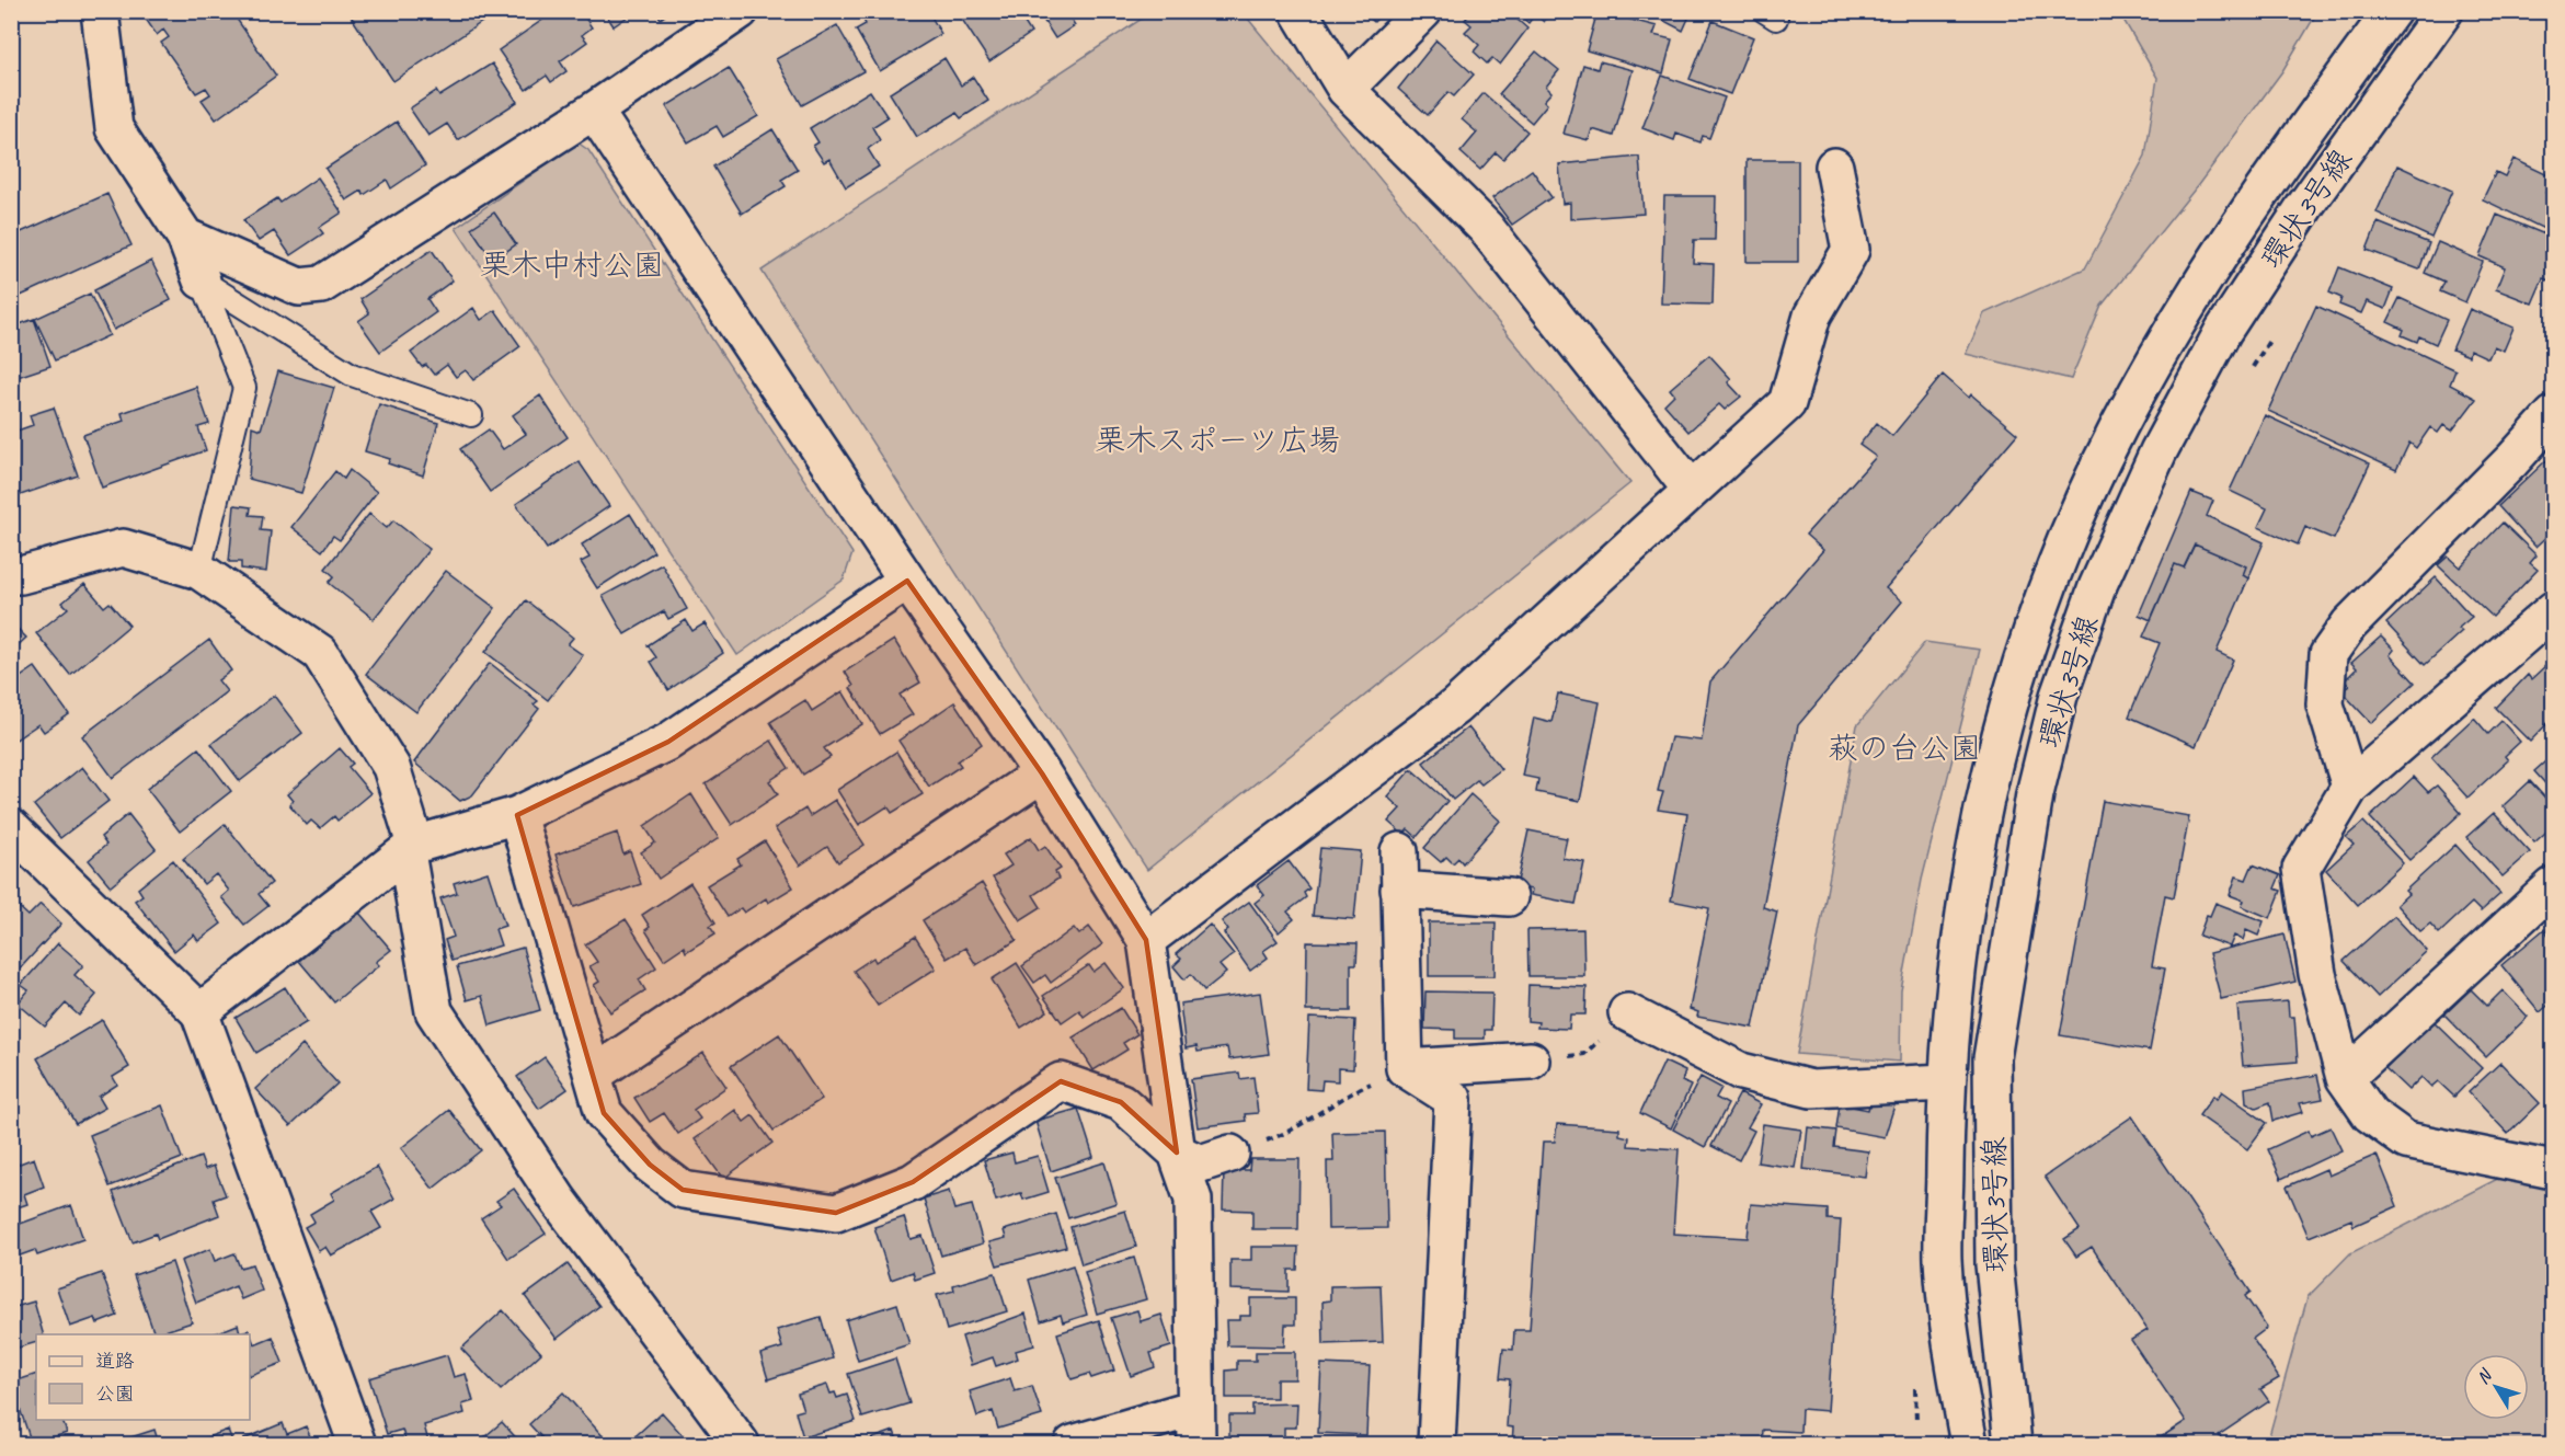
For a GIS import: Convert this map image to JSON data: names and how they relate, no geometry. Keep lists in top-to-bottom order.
{
  "streets": {
    "street": ["環状3号線"]
  },
  "parks": ["栗木中村公園", "栗木スポーツ広場", "萩の台公園"],
  "legend": ["道路", "公園"],
  "north": "top left"
}
